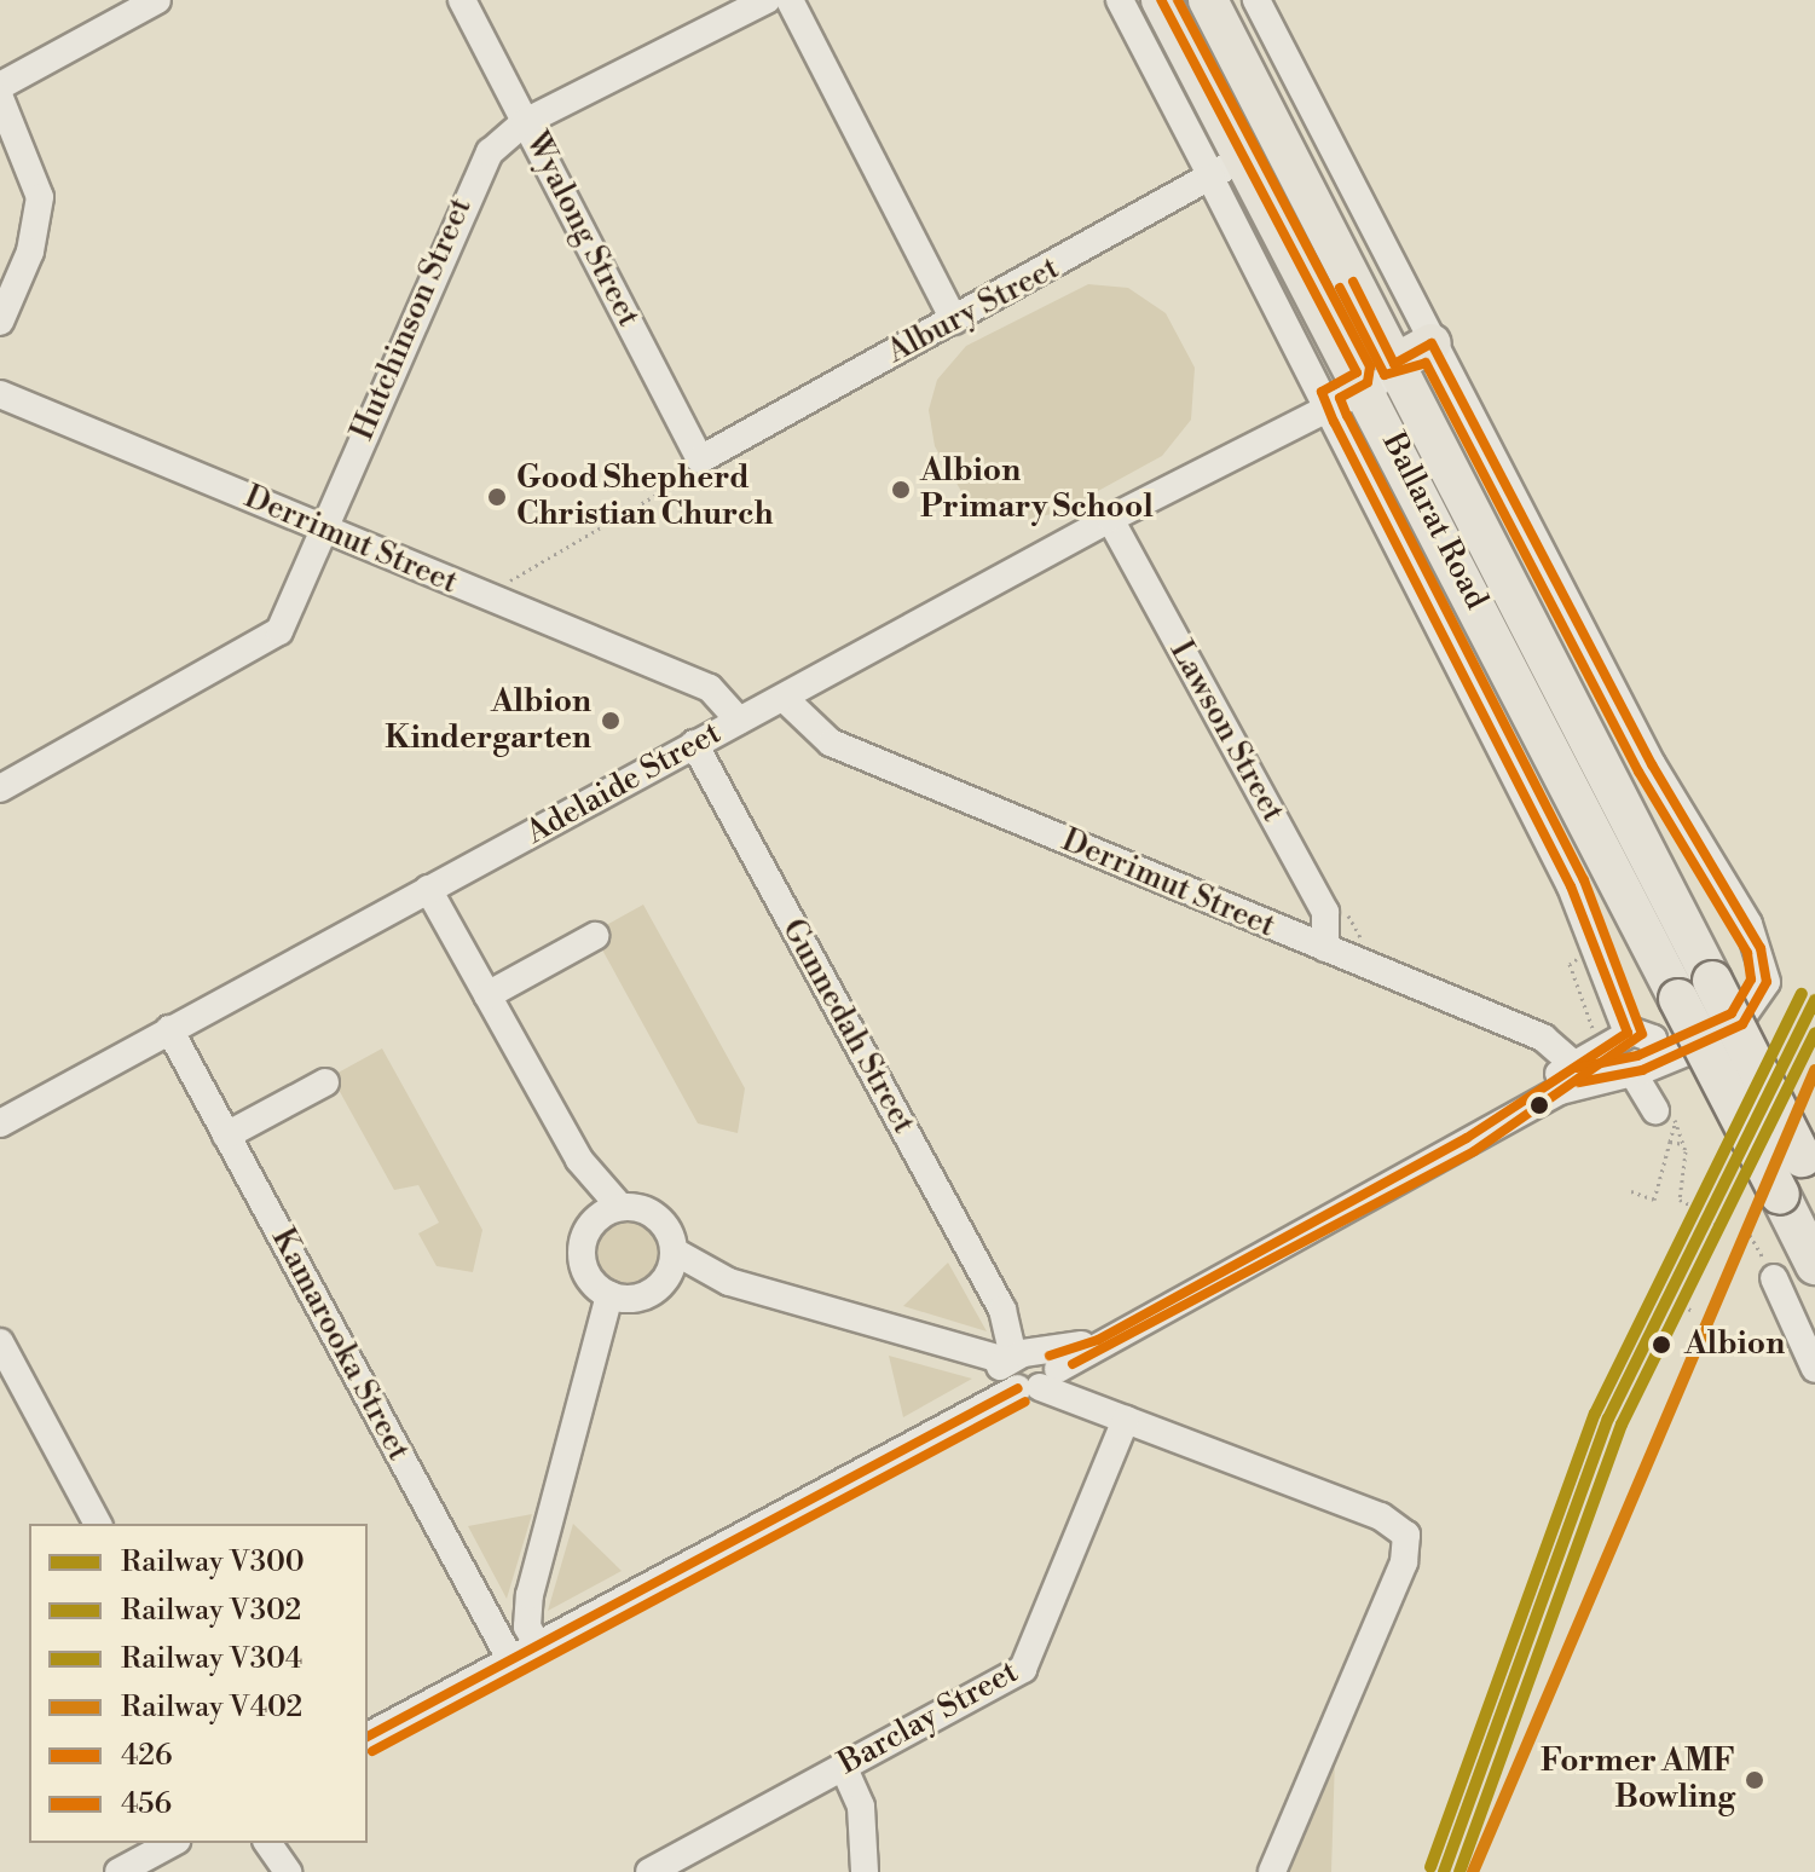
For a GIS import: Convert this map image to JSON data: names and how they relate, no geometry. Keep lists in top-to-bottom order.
{
  "streets": {
    "highway": ["Ballarat Road"],
    "street": [
      "Wyalong Street",
      "Albury Street",
      "Hutchinson Street",
      "Derrimut Street",
      "Lawson Street",
      "Adelaide Street",
      "Gunnedah Street",
      "Kamarooka Street",
      "Barclay Street"
    ]
  },
  "crossings": [
    ["Wyalong Street", "Albury Street"],
    ["Wyalong Street", "Hutchinson Street"],
    ["Albury Street", "Ballarat Road"],
    ["Hutchinson Street", "Derrimut Street"],
    ["Ballarat Road", "Adelaide Street"],
    ["Derrimut Street", "Lawson Street"],
    ["Derrimut Street", "Adelaide Street"],
    ["Lawson Street", "Adelaide Street"],
    ["Adelaide Street", "Gunnedah Street"],
    ["Adelaide Street", "Kamarooka Street"],
    ["Gunnedah Street", "Barclay Street"]
  ],
  "places": [
    "Albion Primary School",
    "Good Shepherd Christian Church",
    "Albion Kindergarten",
    "Albion",
    "Former AMF Bowling"
  ],
  "lines": [
    "transit line 426",
    "transit line 456",
    "rail line V304",
    "rail line V300",
    "rail line V302",
    "rail line V402"
  ],
  "legend": [
    "Railway V300",
    "Railway V302",
    "Railway V304",
    "Railway V402",
    "426",
    "456"
  ]
}
